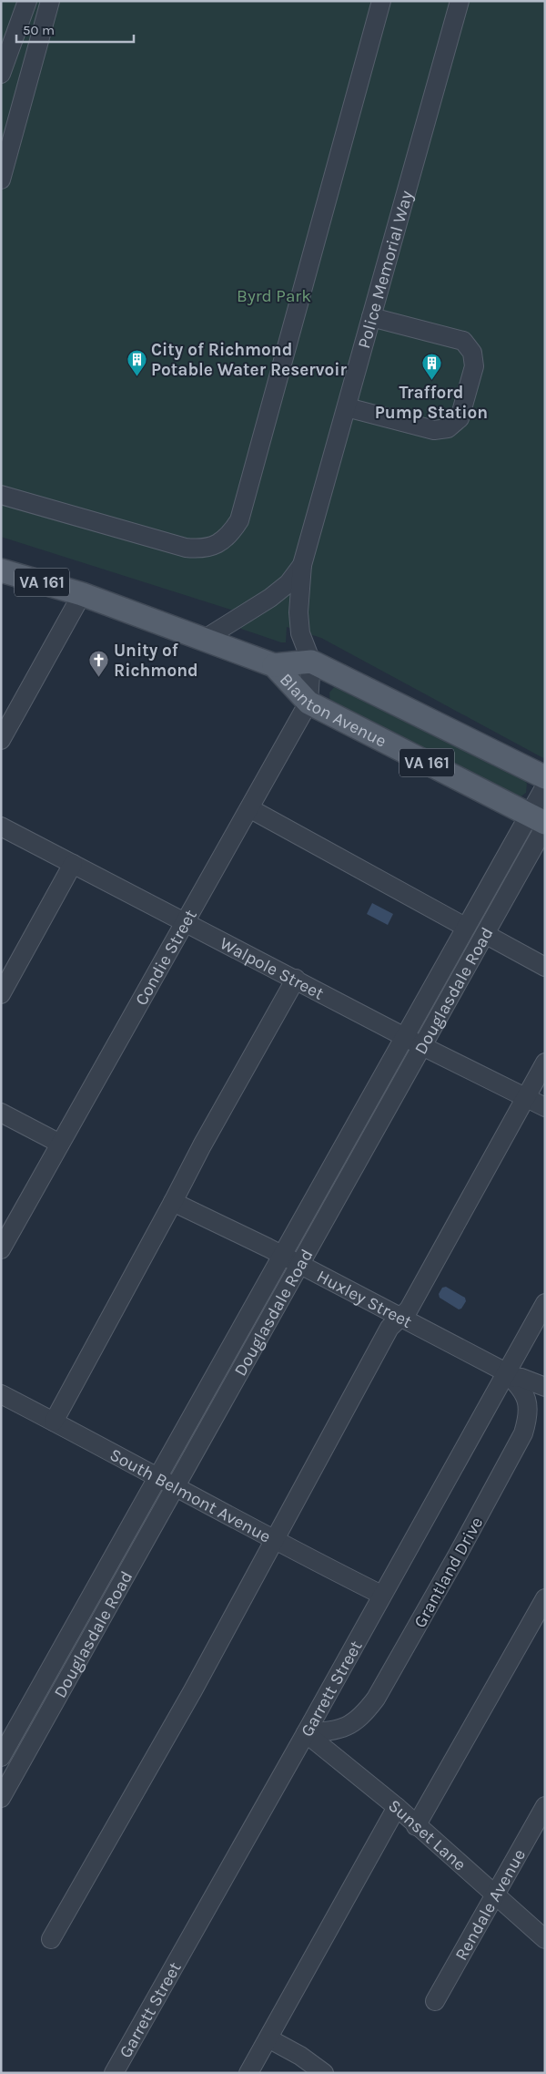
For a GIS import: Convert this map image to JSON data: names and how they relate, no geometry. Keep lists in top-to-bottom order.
{
  "streets": {
    "main road": ["VA 161", "Blanton Avenue"],
    "street": [
      "Police Memorial Way",
      "Condie Street",
      "Walpole Street",
      "Douglasdale Road",
      "Huxley Street",
      "South Belmont Avenue",
      "Grantland Drive",
      "Garrett Street",
      "Sunset Lane",
      "Rendale Avenue"
    ]
  },
  "crossings": [
    ["Police Memorial Way", "Blanton Avenue"],
    ["Police Memorial Way", "Condie Street"],
    ["Blanton Avenue", "Condie Street"],
    ["Blanton Avenue", "Douglasdale Road"],
    ["Condie Street", "Walpole Street"],
    ["Walpole Street", "Douglasdale Road"],
    ["Douglasdale Road", "Huxley Street"],
    ["Douglasdale Road", "South Belmont Avenue"],
    ["Huxley Street", "Grantland Drive"],
    ["Huxley Street", "Garrett Street"],
    ["South Belmont Avenue", "Garrett Street"],
    ["Grantland Drive", "Garrett Street"],
    ["Grantland Drive", "Sunset Lane"],
    ["Garrett Street", "Sunset Lane"],
    ["Sunset Lane", "Rendale Avenue"]
  ],
  "parks": ["Byrd Park"],
  "places": {
    "building": ["City of Richmond Potable Water Reservoir", "Trafford Pump Station"],
    "church": ["Unity of Richmond"]
  },
  "scale_bar": "50 m"
}
